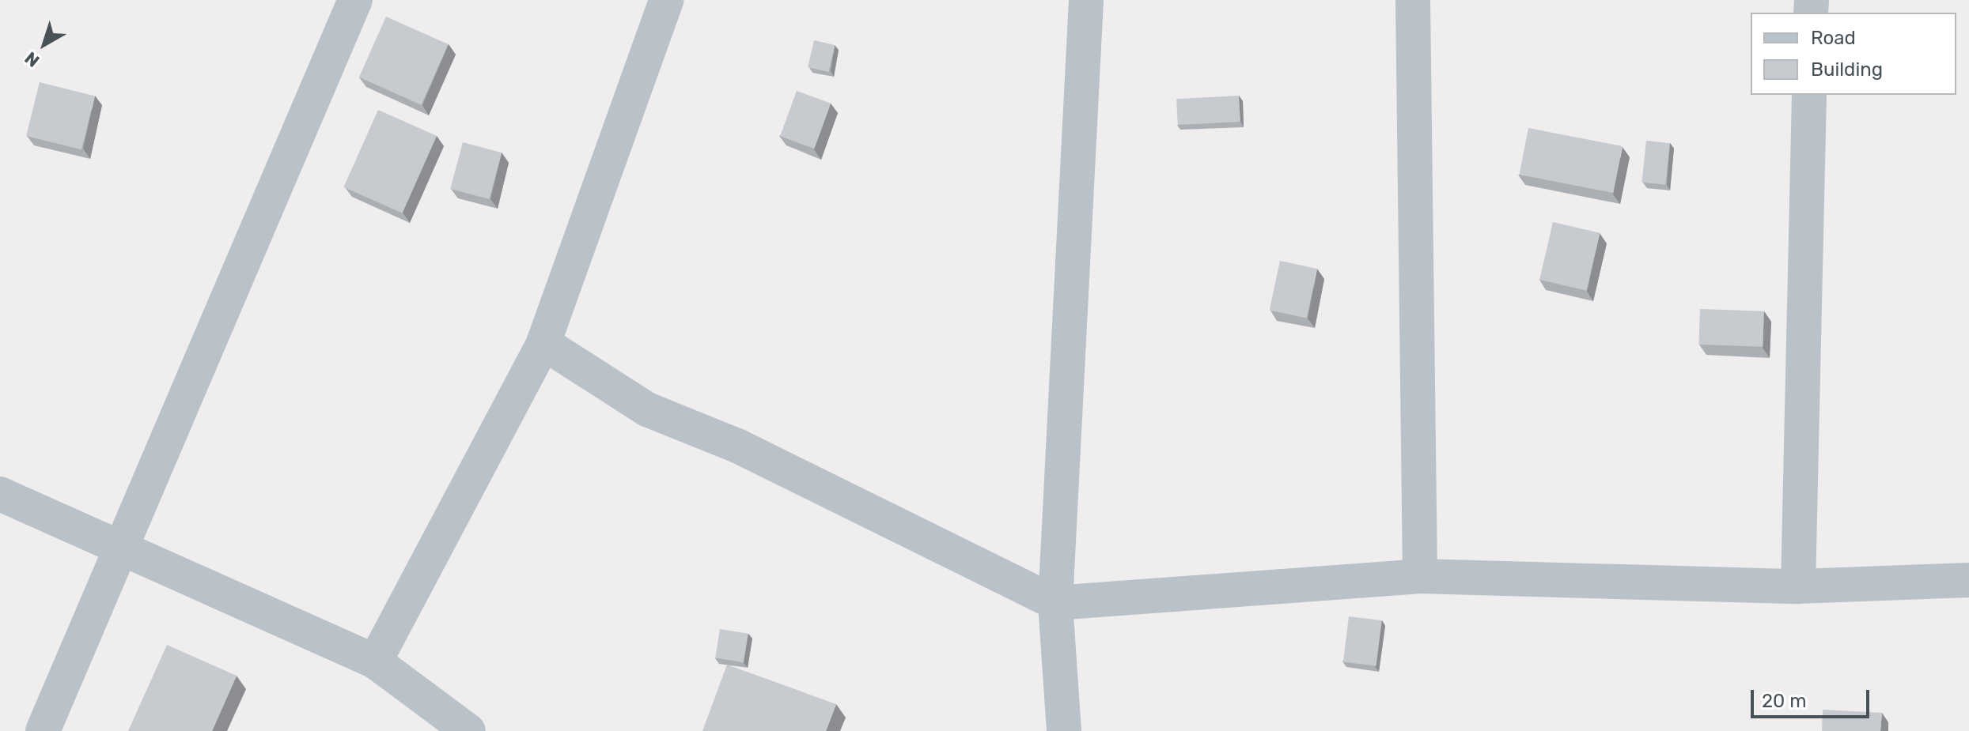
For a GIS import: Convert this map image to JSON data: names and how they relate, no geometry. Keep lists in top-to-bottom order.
{
  "legend": ["Road", "Building"],
  "scale_bar": "20 m",
  "north": "bottom left"
}
